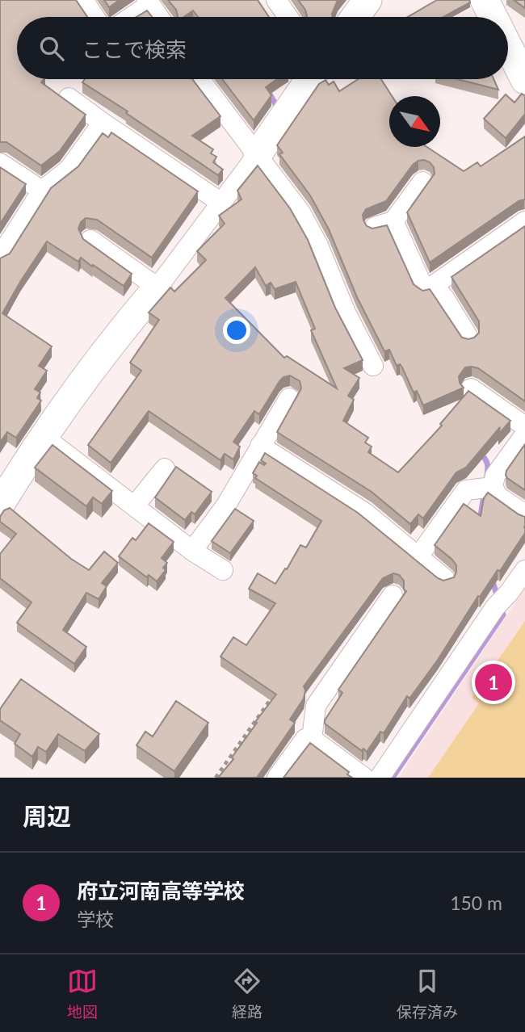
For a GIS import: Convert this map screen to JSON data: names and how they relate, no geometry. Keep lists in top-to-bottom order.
{
  "north": "bottom right",
  "page": {
    "search": "ここで検索",
    "pins": "1",
    "heading": "周辺",
    "list": [
      {
        "mark": "1",
        "name": "府立河南高等学校",
        "note": "学校",
        "value": "150 m"
      }
    ],
    "nav": ["地図", "経路", "保存済み"]
  }
}
